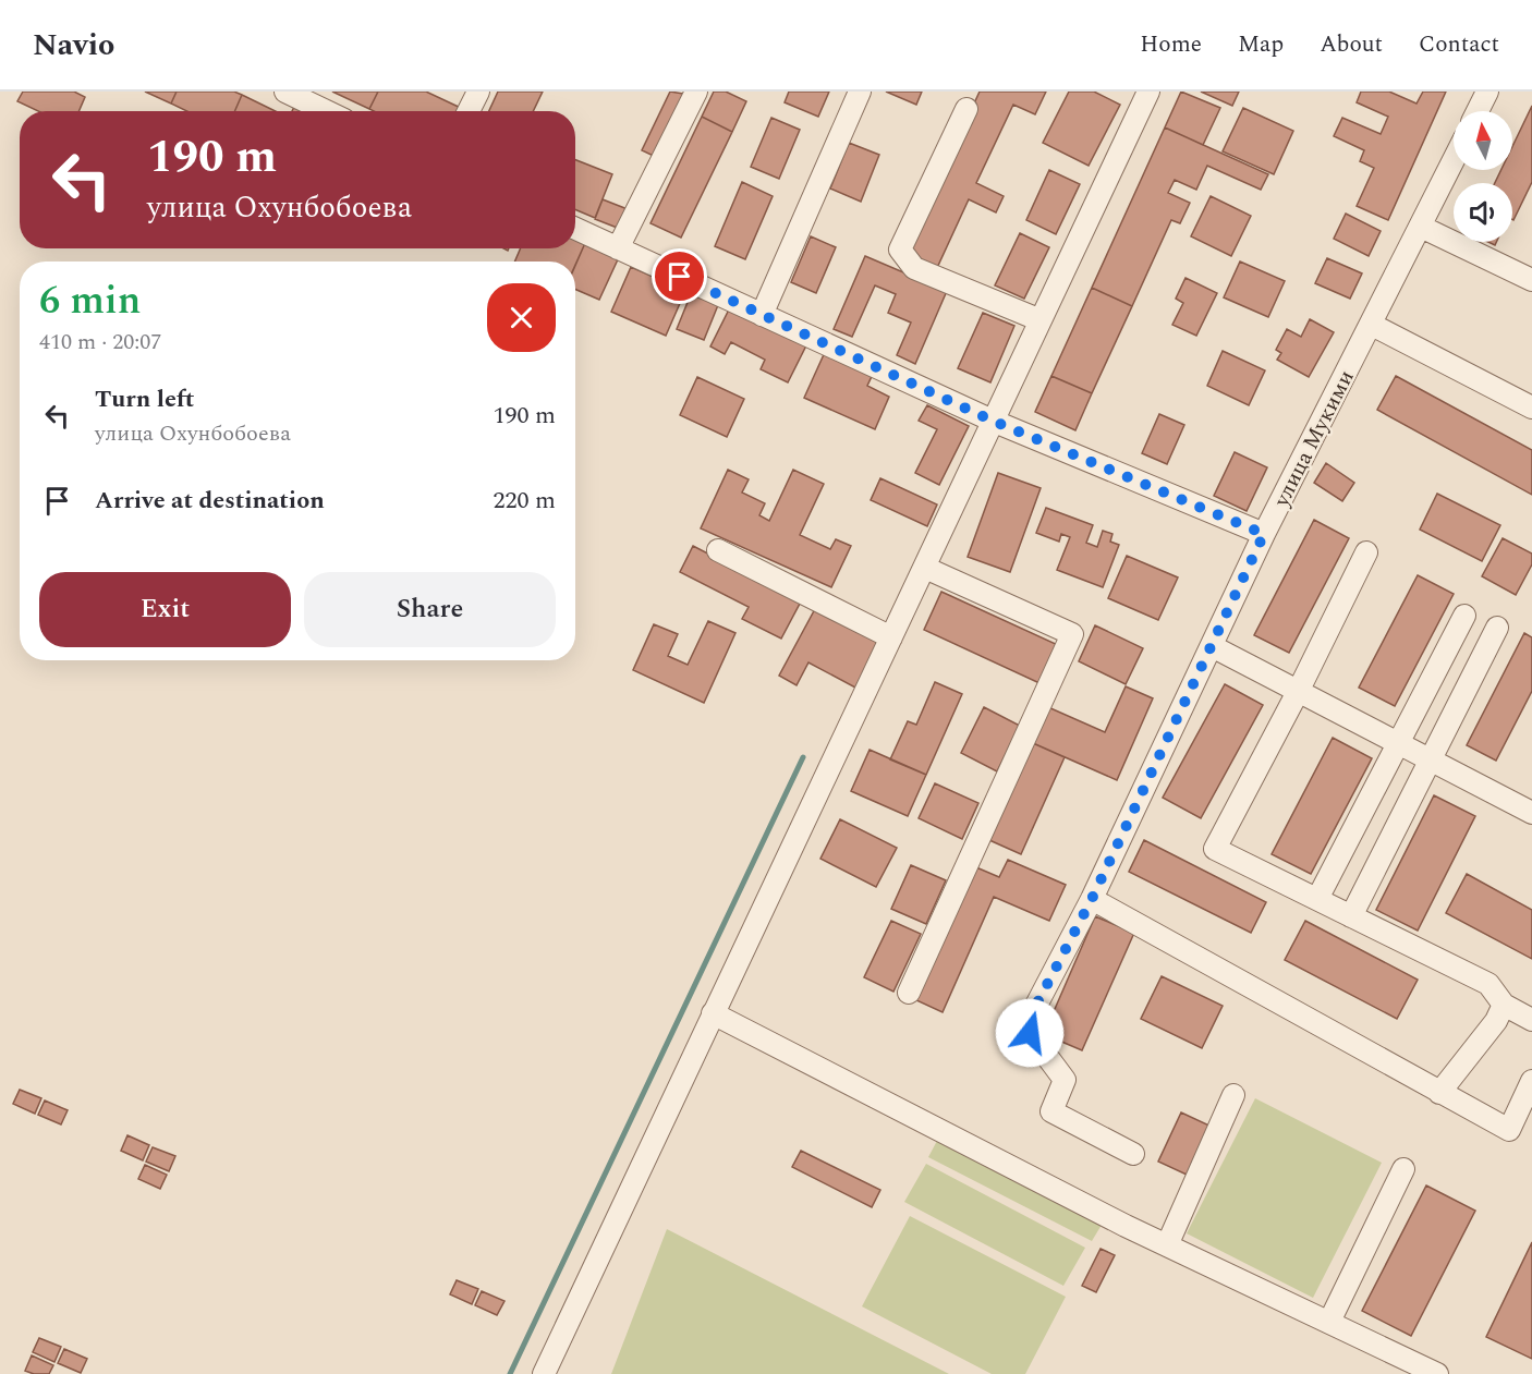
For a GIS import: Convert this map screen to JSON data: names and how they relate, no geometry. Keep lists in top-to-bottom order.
{
  "streets": {
    "street": ["улица Мукими"]
  },
  "north": "top",
  "page": {
    "header": "Navio",
    "nav": [
      "Home",
      "Map",
      "About",
      "Contact"
    ],
    "turn": ["190 m", "улица Охунбобоева"],
    "heading": ["6 min", "410 m · 20:07"],
    "list": [
      {
        "name": "Turn left",
        "note": "улица Охунбобоева",
        "value": "190 m"
      },
      {
        "name": "Arrive at destination",
        "value": "220 m"
      }
    ],
    "buttons": ["Exit", "Share"]
  }
}
